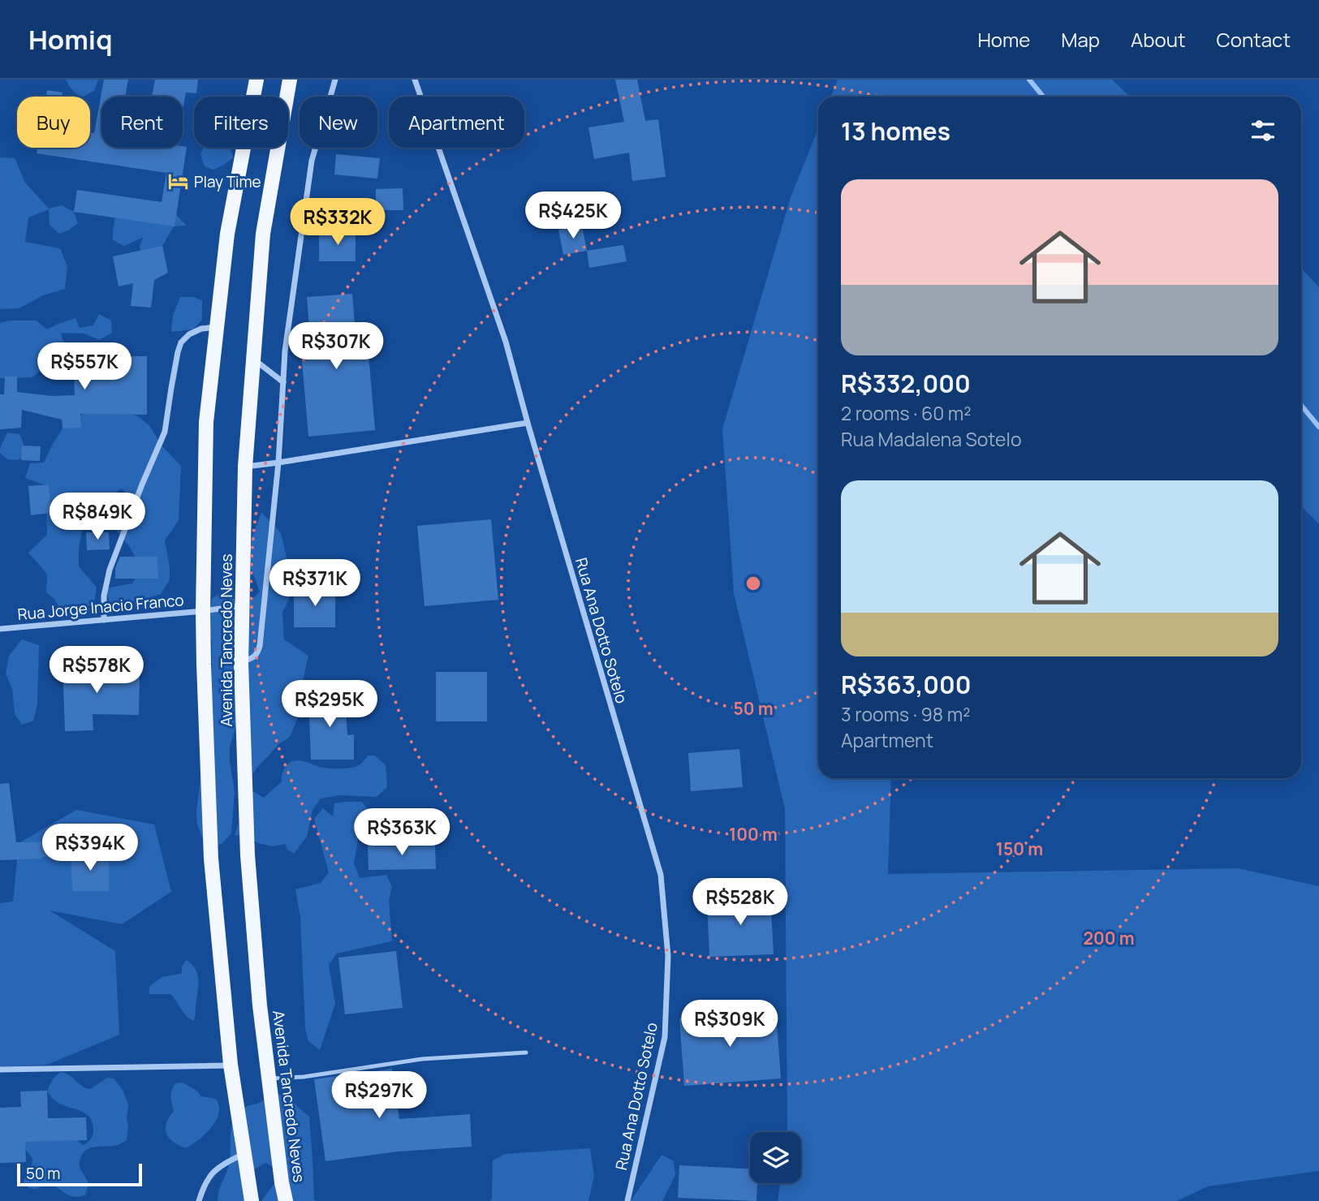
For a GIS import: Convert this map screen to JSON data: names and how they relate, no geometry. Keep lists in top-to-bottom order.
{
  "streets": {
    "main road": ["Avenida Tancredo Neves"],
    "street": ["Rua Jorge Inacio Franco", "Rua Ana Dotto Sotelo"]
  },
  "crossings": [
    ["Rua Jorge Inacio Franco", "Avenida Tancredo Neves"]
  ],
  "places": {
    "hotel": ["Play Time"]
  },
  "scale_bar": "50 m",
  "page": {
    "header": "Homiq",
    "nav": [
      "Home",
      "Map",
      "About",
      "Contact"
    ],
    "chip": [
      "Buy",
      "Rent",
      "Filters",
      "New",
      "Apartment"
    ],
    "heading": "13 homes",
    "list": [
      {
        "name": "R$332,000",
        "note": "2 rooms · 60 m² · Rua Madalena Sotelo"
      },
      {
        "name": "R$363,000",
        "note": "3 rooms · 98 m² · Apartment"
      }
    ],
    "price": [
      "R$425K",
      "R$332K",
      "R$307K",
      "R$557K",
      "R$849K",
      "R$371K",
      "R$578K",
      "R$295K",
      "R$363K",
      "R$394K",
      "R$528K",
      "R$309K",
      "R$297K"
    ],
    "scale": "50 m"
  },
  "rings": [
    "50 m",
    "100 m",
    "150 m",
    "200 m"
  ]
}
